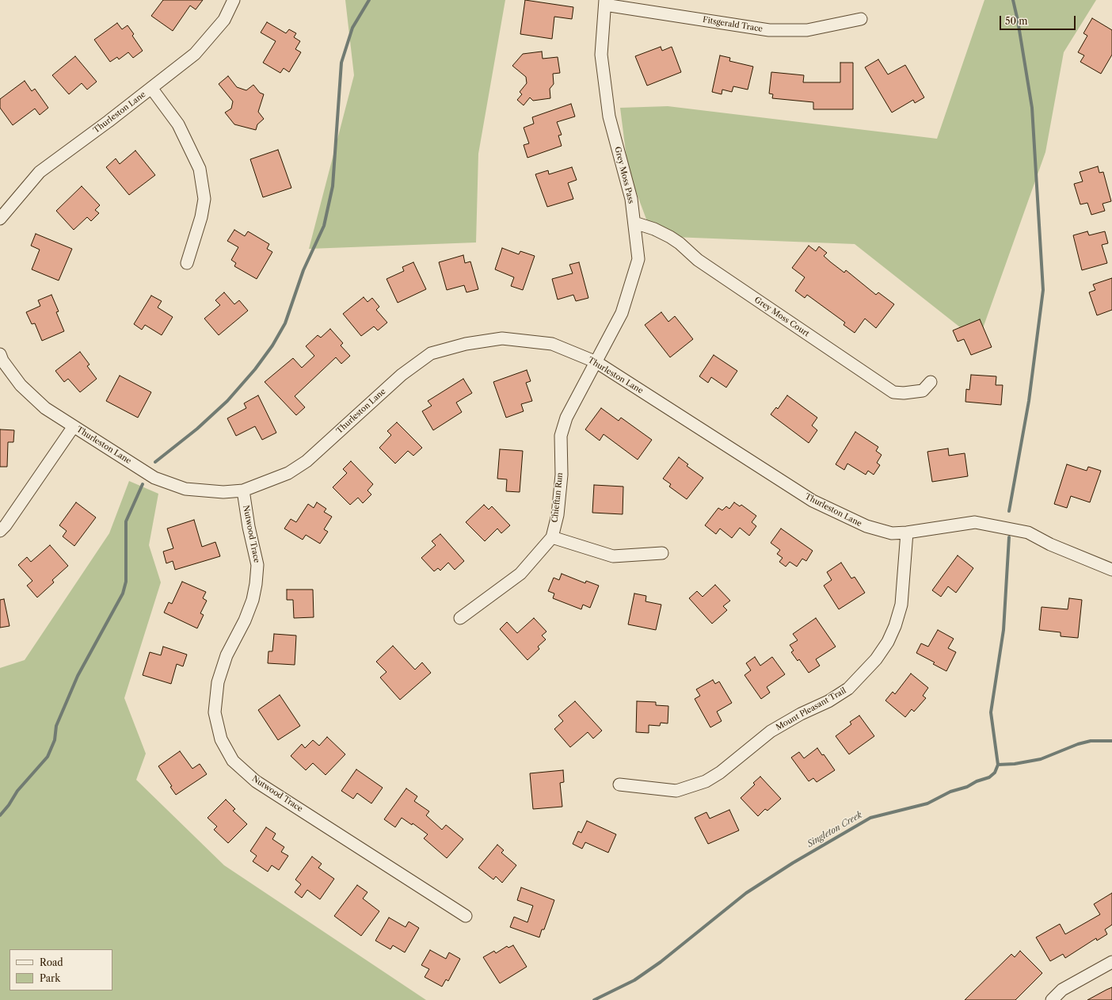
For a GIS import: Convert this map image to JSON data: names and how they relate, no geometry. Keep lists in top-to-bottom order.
{
  "streets": {
    "street": [
      "Fitsgerald Trace",
      "Thurleston Lane",
      "Grey Moss Pass",
      "Grey Moss Court",
      "Chieftan Run",
      "Nutwood Trace",
      "Mount Pleasant Trail"
    ]
  },
  "crossings": [
    ["Fitsgerald Trace", "Grey Moss Pass"],
    ["Thurleston Lane", "Grey Moss Pass"],
    ["Thurleston Lane", "Chieftan Run"],
    ["Thurleston Lane", "Nutwood Trace"],
    ["Thurleston Lane", "Mount Pleasant Trail"],
    ["Grey Moss Pass", "Grey Moss Court"],
    ["Grey Moss Pass", "Chieftan Run"]
  ],
  "water": ["Singleton Creek"],
  "legend": ["Road", "Park"],
  "scale_bar": "50 m"
}
